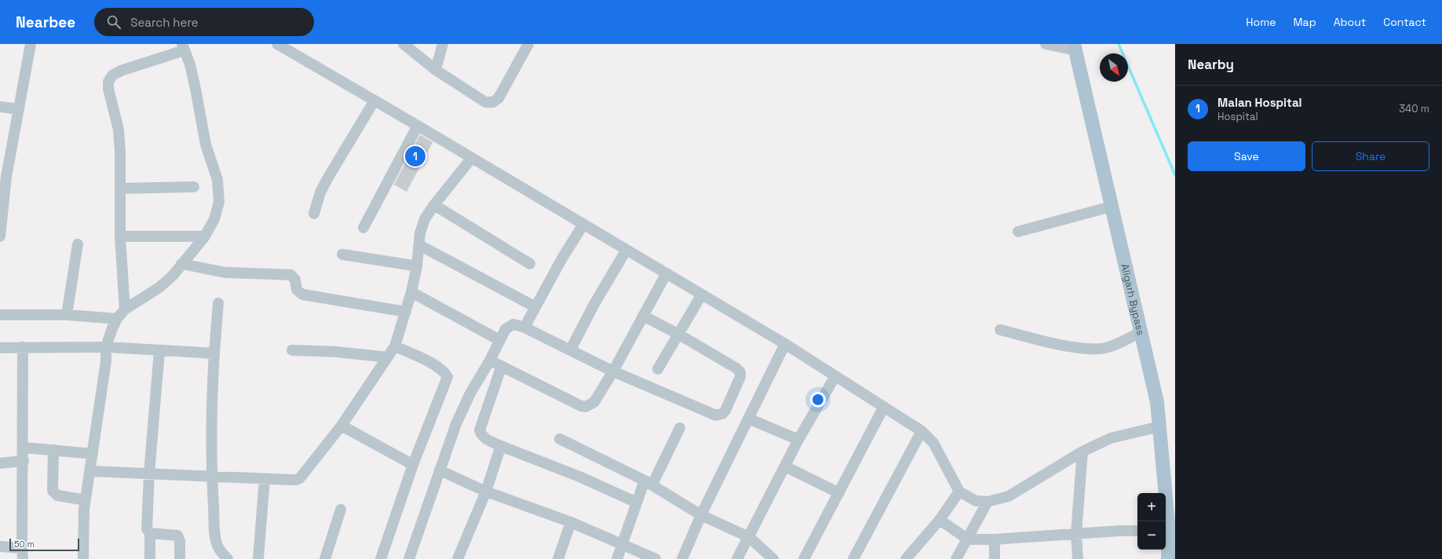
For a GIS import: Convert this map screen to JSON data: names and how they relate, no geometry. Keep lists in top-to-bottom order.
{
  "streets": {
    "main road": ["Aligarh Bypass"]
  },
  "scale_bar": "50 m",
  "north": "bottom right",
  "page": {
    "header": "Nearbee",
    "search": "Search here",
    "nav": [
      "Home",
      "Map",
      "About",
      "Contact"
    ],
    "heading": "Nearby",
    "list": [
      {
        "mark": "1",
        "name": "Malan Hospital",
        "note": "Hospital",
        "value": "340 m"
      }
    ],
    "buttons": ["Save", "Share"],
    "pins": "1",
    "map_buttons": ["+", "−"],
    "scale": "50 m"
  }
}
